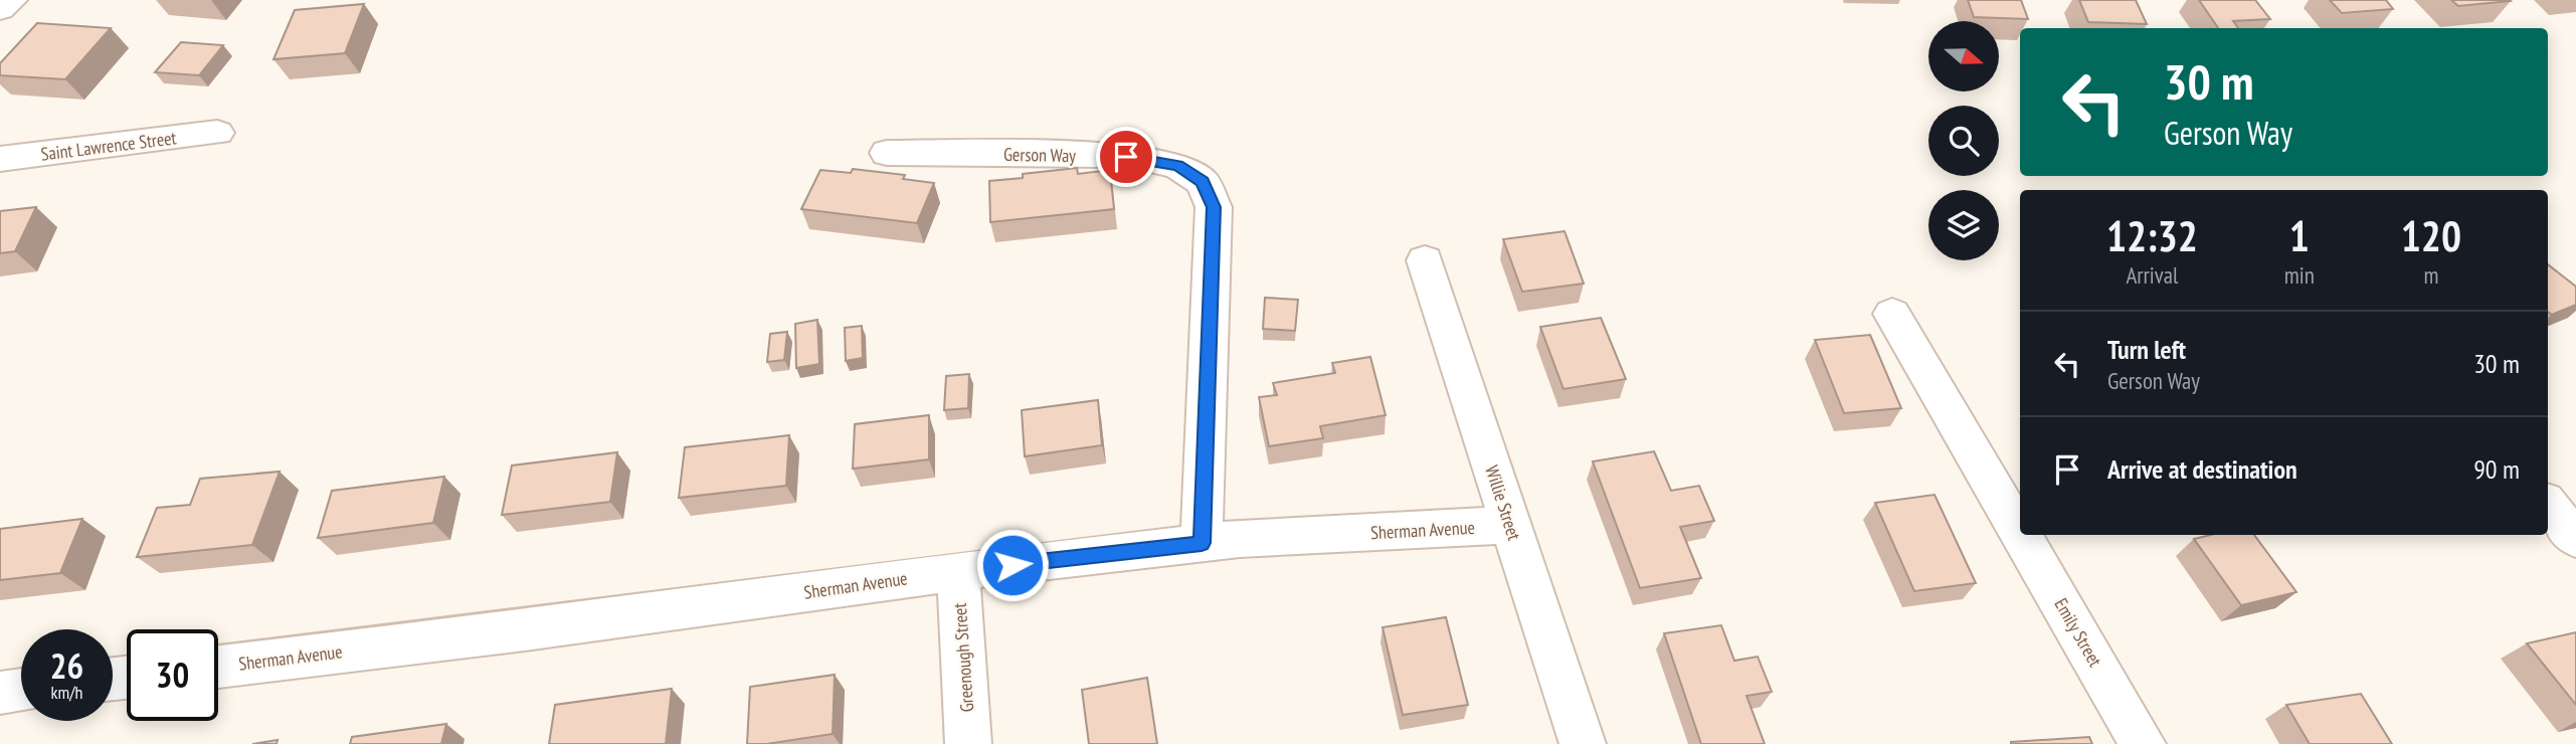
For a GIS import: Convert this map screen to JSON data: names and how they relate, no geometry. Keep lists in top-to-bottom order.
{
  "streets": {
    "street": [
      "Saint Lawrence Street",
      "Gerson Way",
      "Willie Street",
      "Sherman Avenue",
      "Emily Street",
      "Greenough Street"
    ]
  },
  "crossings": [
    ["Gerson Way", "Sherman Avenue"],
    ["Willie Street", "Sherman Avenue"],
    ["Sherman Avenue", "Greenough Street"]
  ],
  "north": "right",
  "page": {
    "turn": ["30 m", "Gerson Way"],
    "eta": [
      "12:32",
      "Arrival",
      "1",
      "min",
      "120",
      "m"
    ],
    "list": [
      {
        "name": "Turn left",
        "note": "Gerson Way",
        "value": "30 m"
      },
      {
        "name": "Arrive at destination",
        "value": "90 m"
      }
    ],
    "speed": "26 km/h",
    "limit": "30"
  }
}
